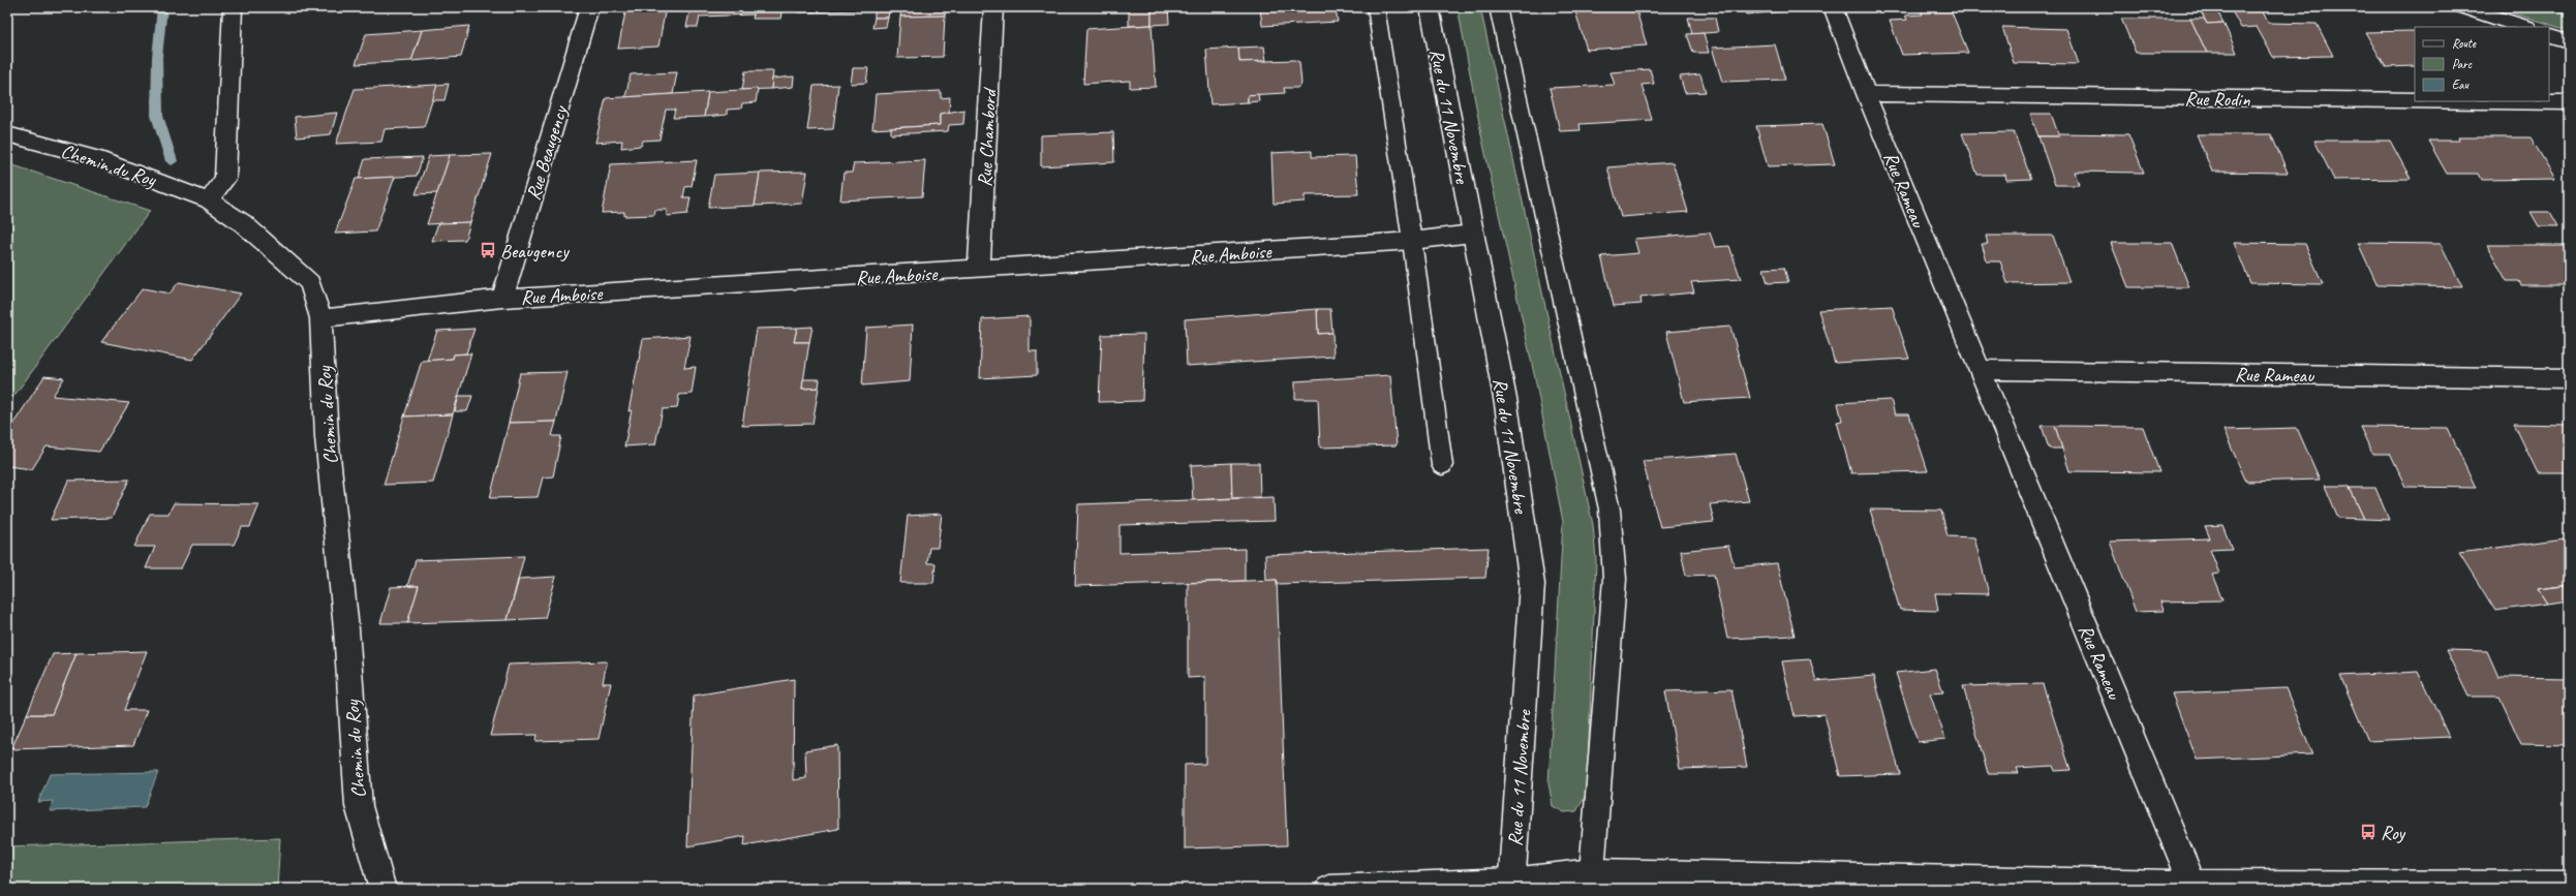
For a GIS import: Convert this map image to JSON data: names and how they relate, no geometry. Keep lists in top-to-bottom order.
{
  "streets": {
    "street": [
      "Rue Rodin",
      "Rue du 11 Novembre",
      "Rue Chambord",
      "Rue Beaugency",
      "Chemin du Roy",
      "Rue Rameau",
      "Rue Amboise"
    ]
  },
  "crossings": [
    ["Rue Rodin", "Rue Rameau"],
    ["Rue du 11 Novembre", "Rue Amboise"],
    ["Rue Chambord", "Rue Amboise"],
    ["Rue Beaugency", "Rue Amboise"],
    ["Chemin du Roy", "Rue Amboise"]
  ],
  "places": {
    "bus stop": ["Beaugency", "Roy"]
  },
  "legend": ["Route", "Parc", "Eau"]
}
